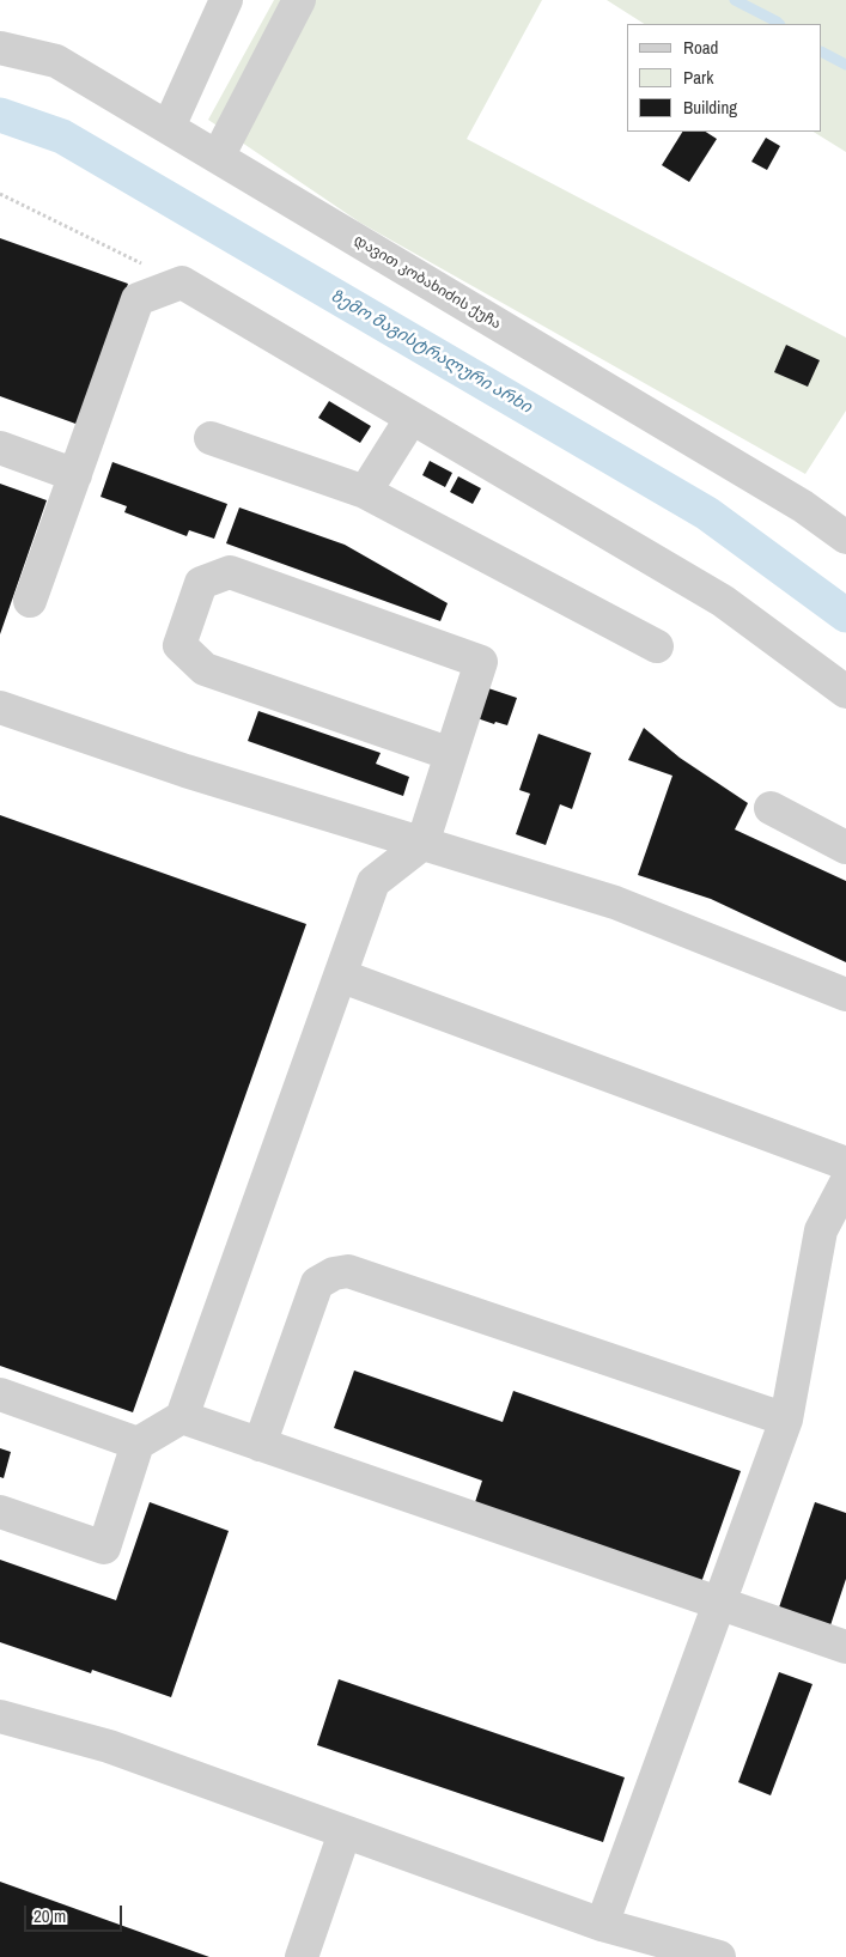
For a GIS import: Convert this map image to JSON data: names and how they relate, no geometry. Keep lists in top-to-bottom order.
{
  "streets": {
    "street": ["დავით კობახიძის ქუჩა"]
  },
  "water": ["ზემო მაგისტრალური არხი"],
  "legend": ["Road", "Park", "Building"],
  "scale_bar": "20 m"
}
